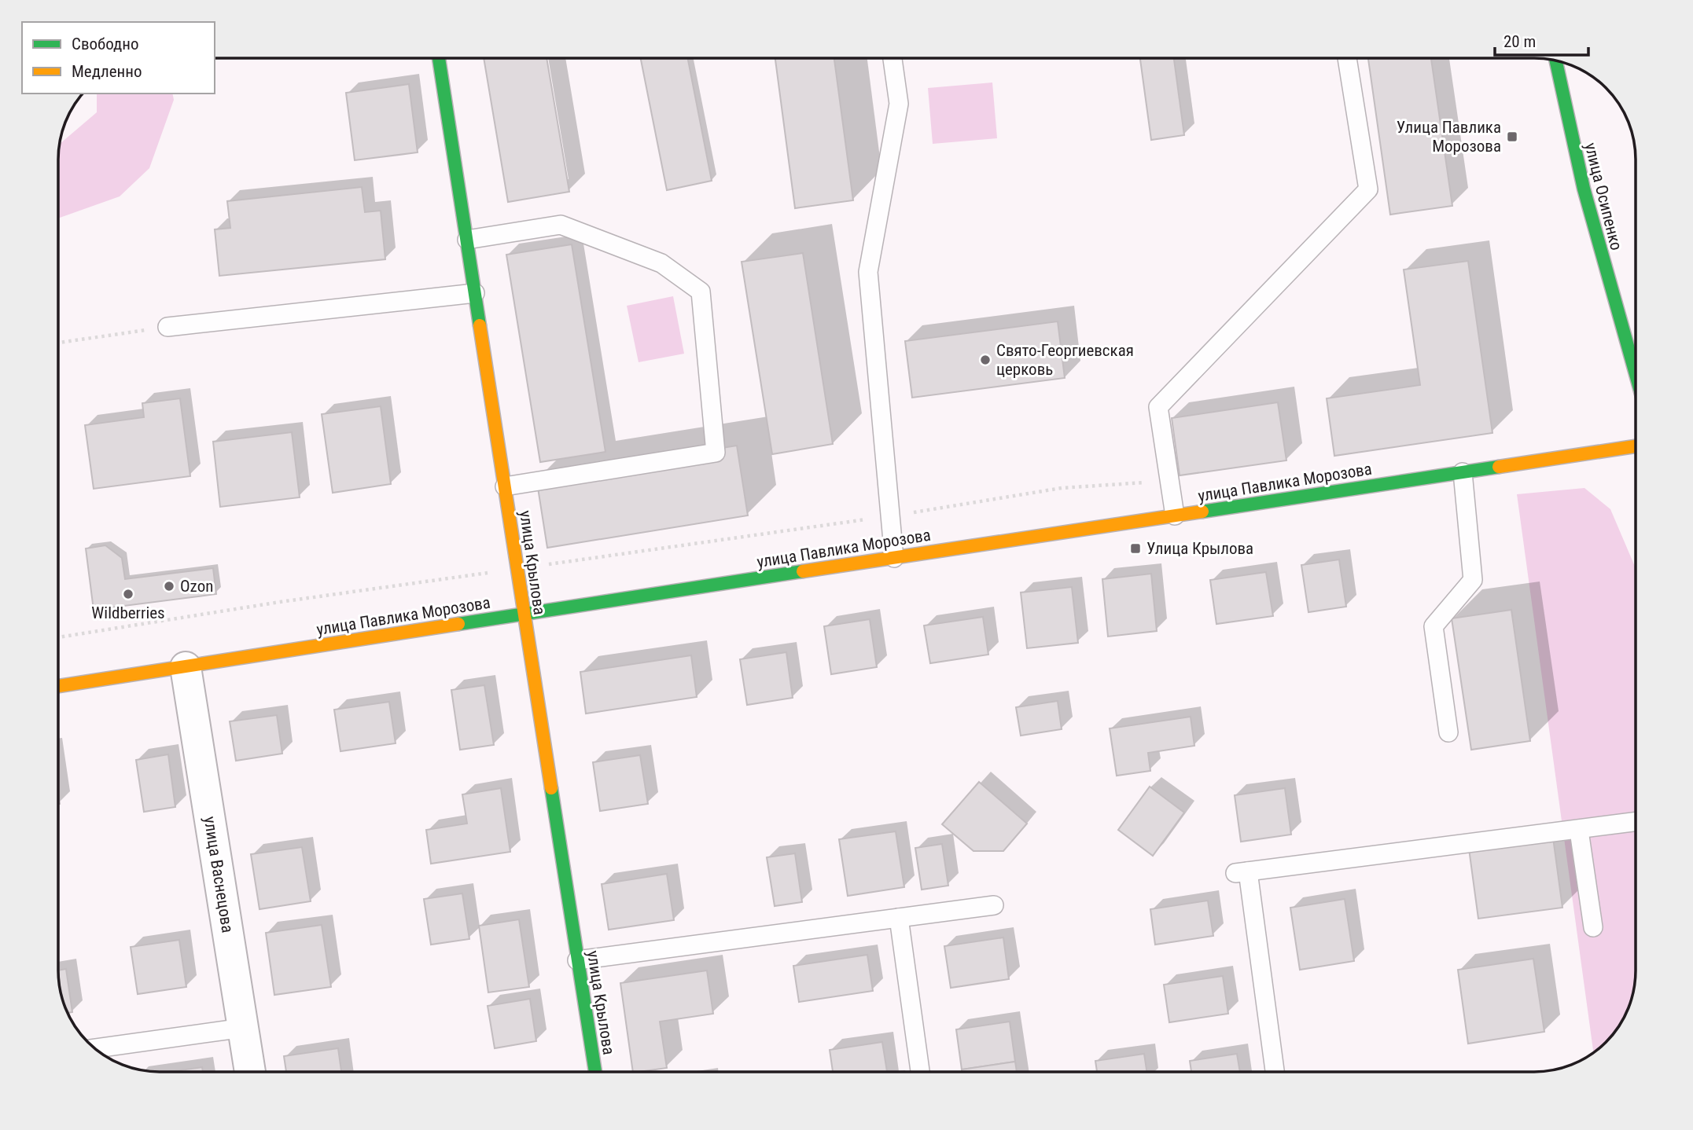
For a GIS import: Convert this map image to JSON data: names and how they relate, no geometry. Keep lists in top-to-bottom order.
{
  "streets": {
    "street": [
      "улица Осипенко",
      "улица Павлика Морозова",
      "улица Крылова",
      "улица Васнецова"
    ]
  },
  "crossings": [
    ["улица Павлика Морозова", "улица Крылова"],
    ["улица Павлика Морозова", "улица Васнецова"]
  ],
  "places": {
    "transit": ["Улица Павлика Морозова", "Улица Крылова"],
    "other": ["Свято-Георгиевская церковь", "Ozon", "Wildberries"]
  },
  "legend": ["Свободно", "Медленно"],
  "scale_bar": "20 m"
}
